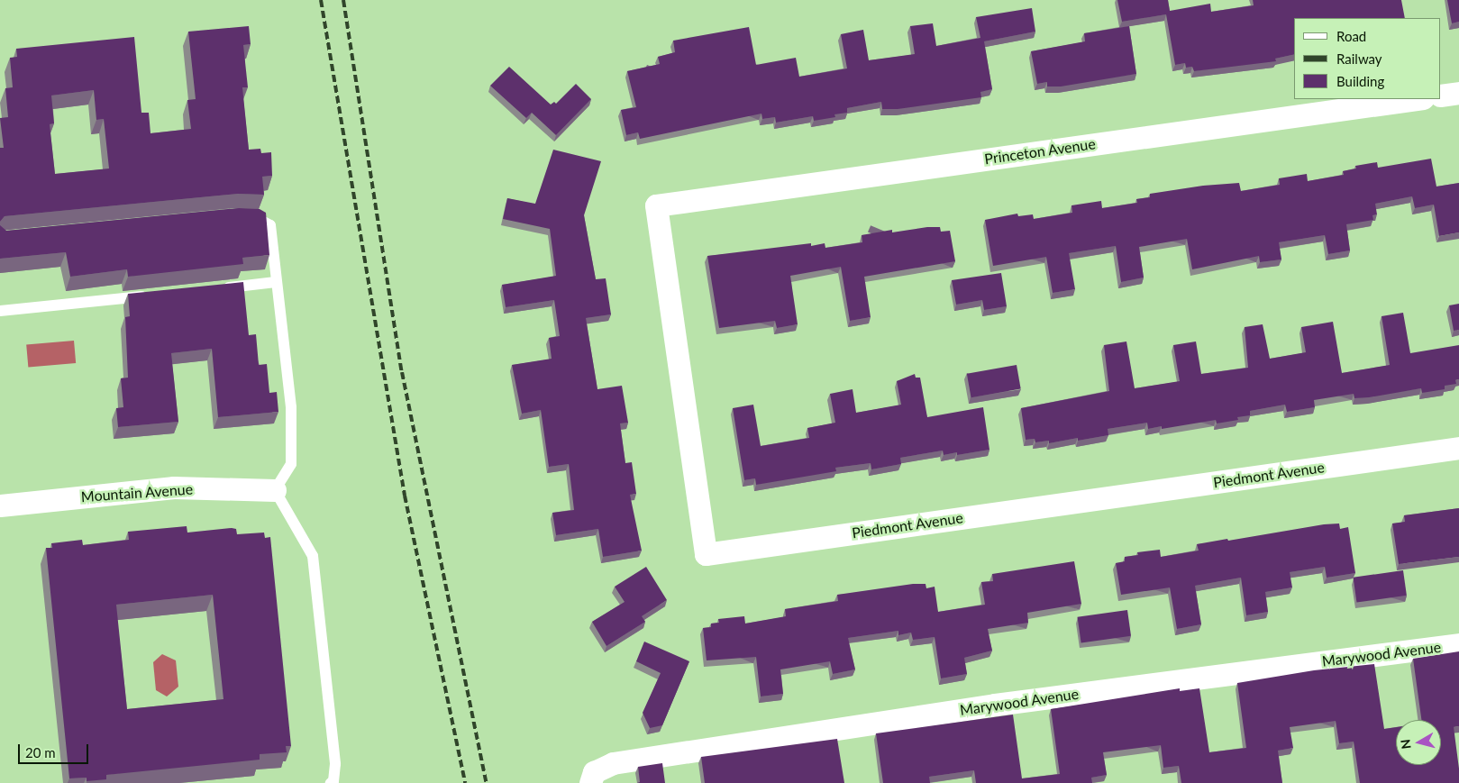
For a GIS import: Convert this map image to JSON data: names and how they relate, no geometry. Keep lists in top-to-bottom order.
{
  "streets": {
    "street": [
      "Princeton Avenue",
      "Piedmont Avenue",
      "Mountain Avenue",
      "Marywood Avenue"
    ]
  },
  "crossings": [
    ["Princeton Avenue", "Piedmont Avenue"]
  ],
  "legend": ["Road", "Railway", "Building"],
  "scale_bar": "20 m",
  "north": "left"
}
